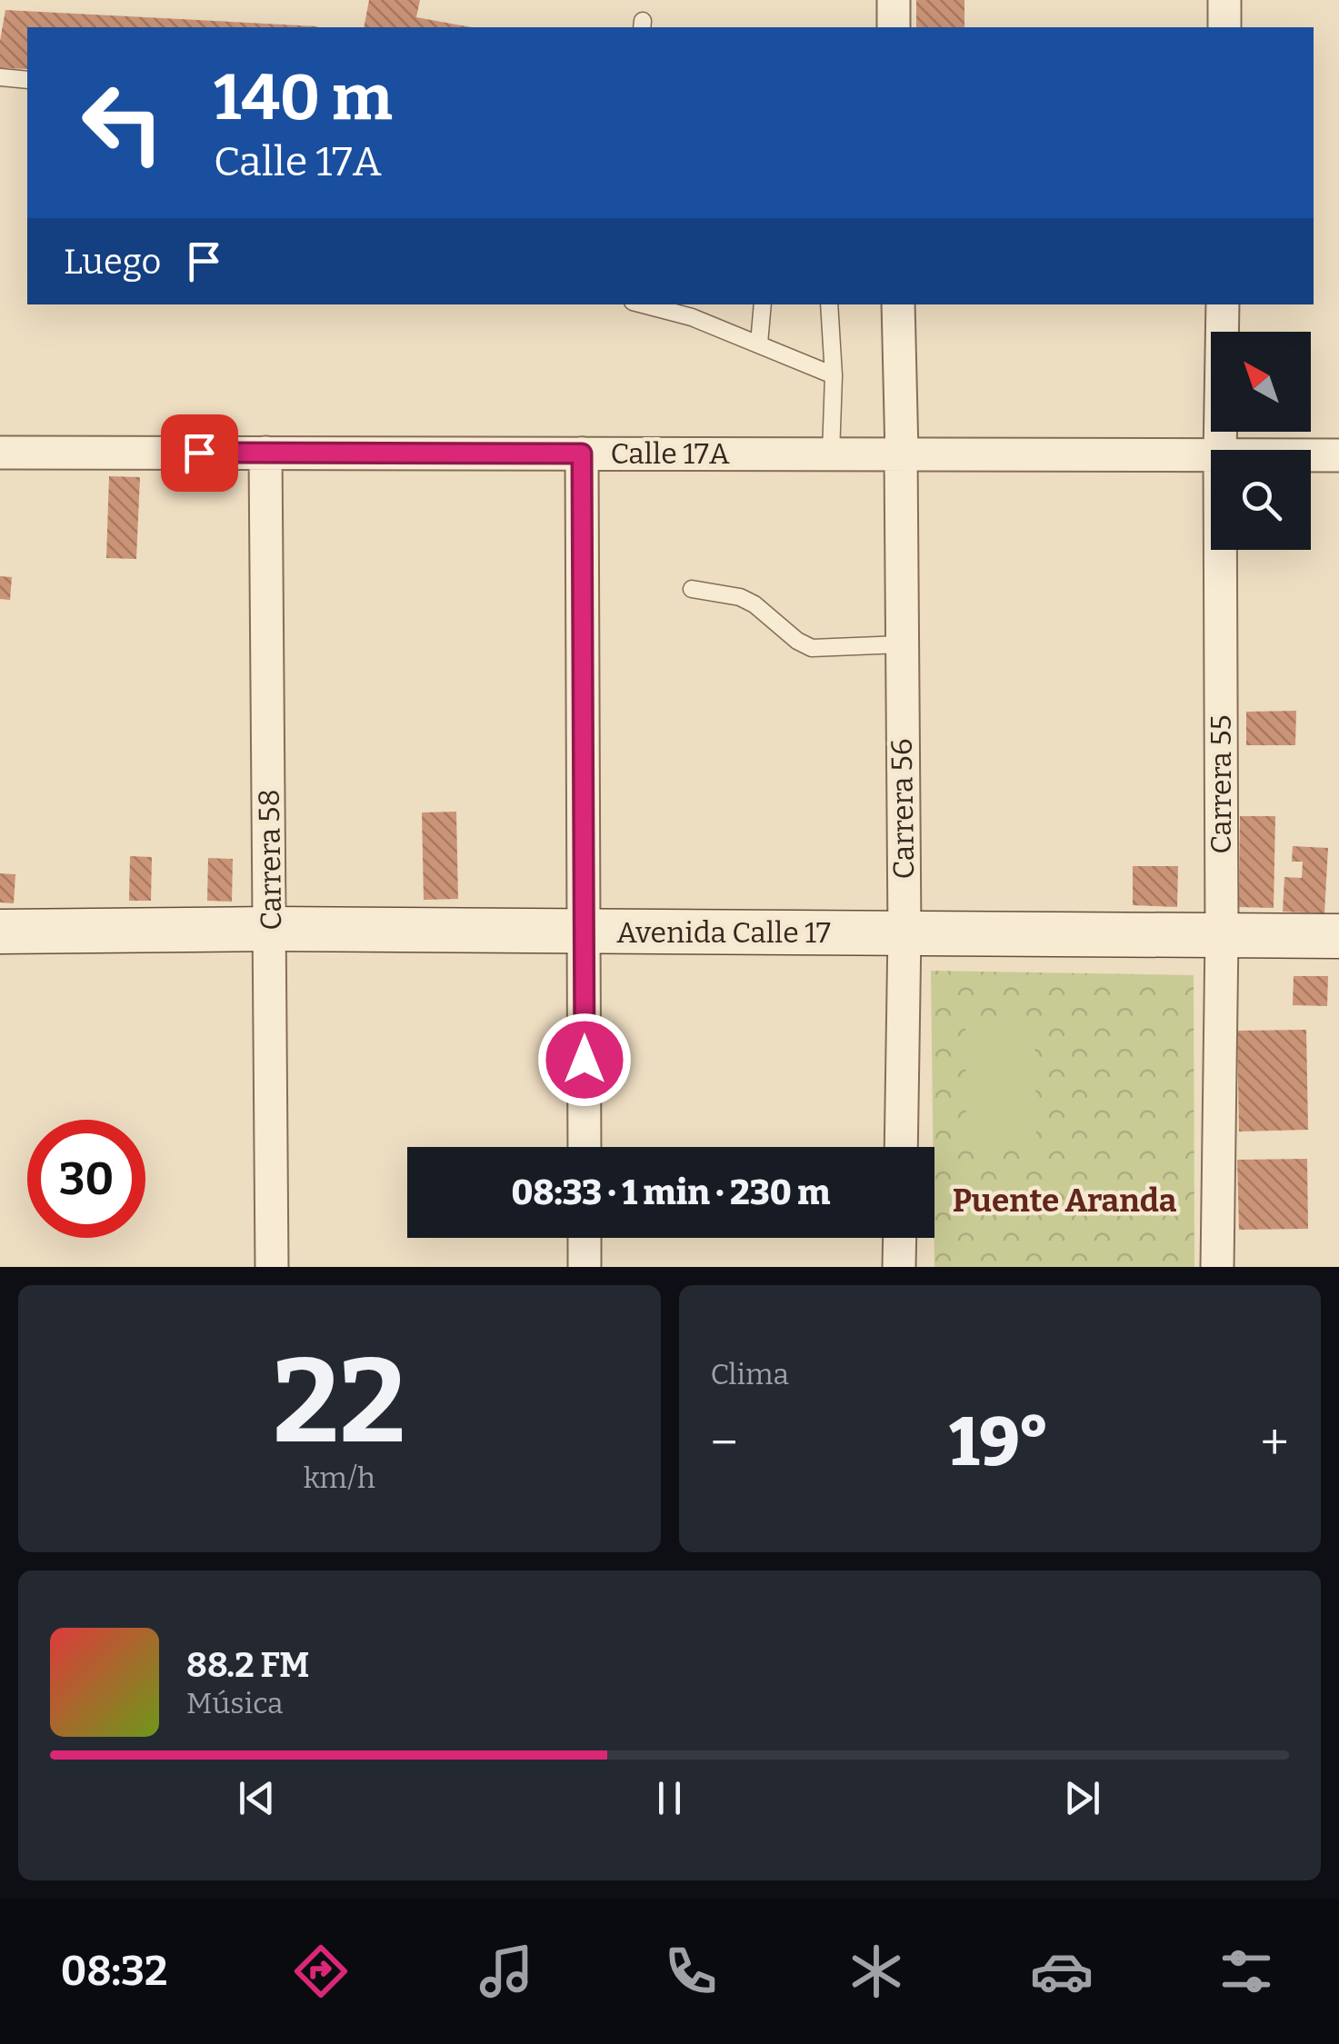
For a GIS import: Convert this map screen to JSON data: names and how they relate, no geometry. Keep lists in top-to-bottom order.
{
  "streets": {
    "street": [
      "Calle 17A",
      "Carrera 55",
      "Carrera 56",
      "Carrera 58",
      "Avenida Calle 17"
    ]
  },
  "crossings": [
    ["Calle 17A", "Carrera 56"],
    ["Calle 17A", "Carrera 58"],
    ["Carrera 55", "Avenida Calle 17"],
    ["Carrera 56", "Avenida Calle 17"],
    ["Carrera 58", "Avenida Calle 17"]
  ],
  "districts": ["Puente Aranda"],
  "north": "top left",
  "page": {
    "turn": ["140 m", "Calle 17A"],
    "then": "Luego",
    "limit": "30",
    "trip": "08:33 · 1 min · 230 m",
    "tile": [
      ["22", "km/h"],
      "Clima"
    ],
    "heat": ["−", "19°", "+"],
    "song": ["88.2 FM", "Música"],
    "tabs": "08:32"
  }
}
